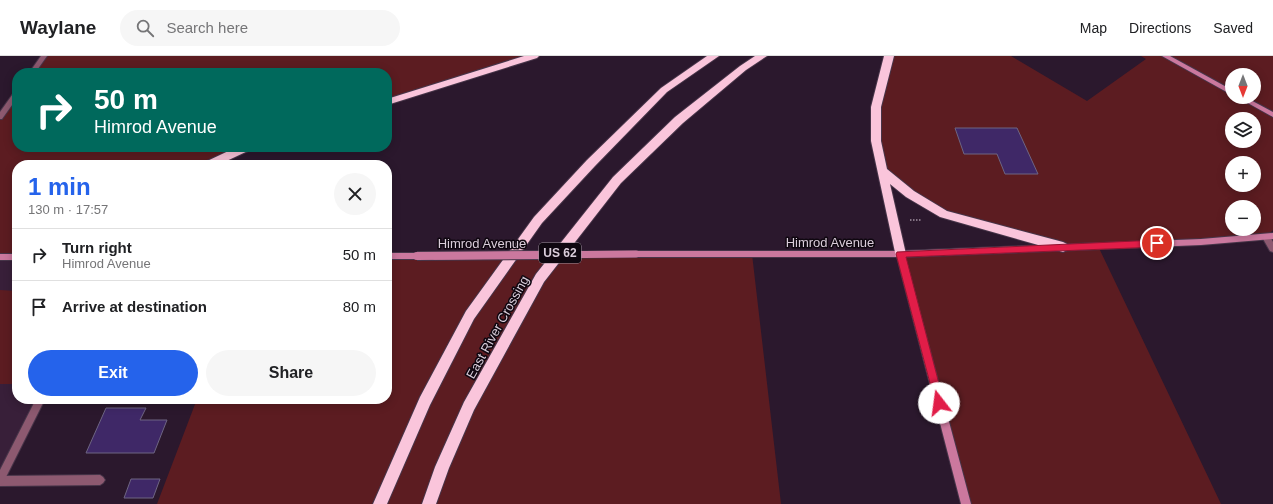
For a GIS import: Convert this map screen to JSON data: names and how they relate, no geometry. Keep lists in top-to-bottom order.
{
  "streets": {
    "highway": ["US 62", "East River Crossing"],
    "main road": ["Himrod Avenue"]
  },
  "north": "bottom",
  "page": {
    "header": "Waylane",
    "search": "Search here",
    "nav": ["Map", "Directions", "Saved"],
    "map_buttons": ["+", "−"],
    "turn": ["50 m", "Himrod Avenue"],
    "heading": ["1 min", "130 m · 17:57"],
    "list": [
      {
        "name": "Turn right",
        "note": "Himrod Avenue",
        "value": "50 m"
      },
      {
        "name": "Arrive at destination",
        "value": "80 m"
      }
    ],
    "buttons": ["Exit", "Share"]
  }
}
